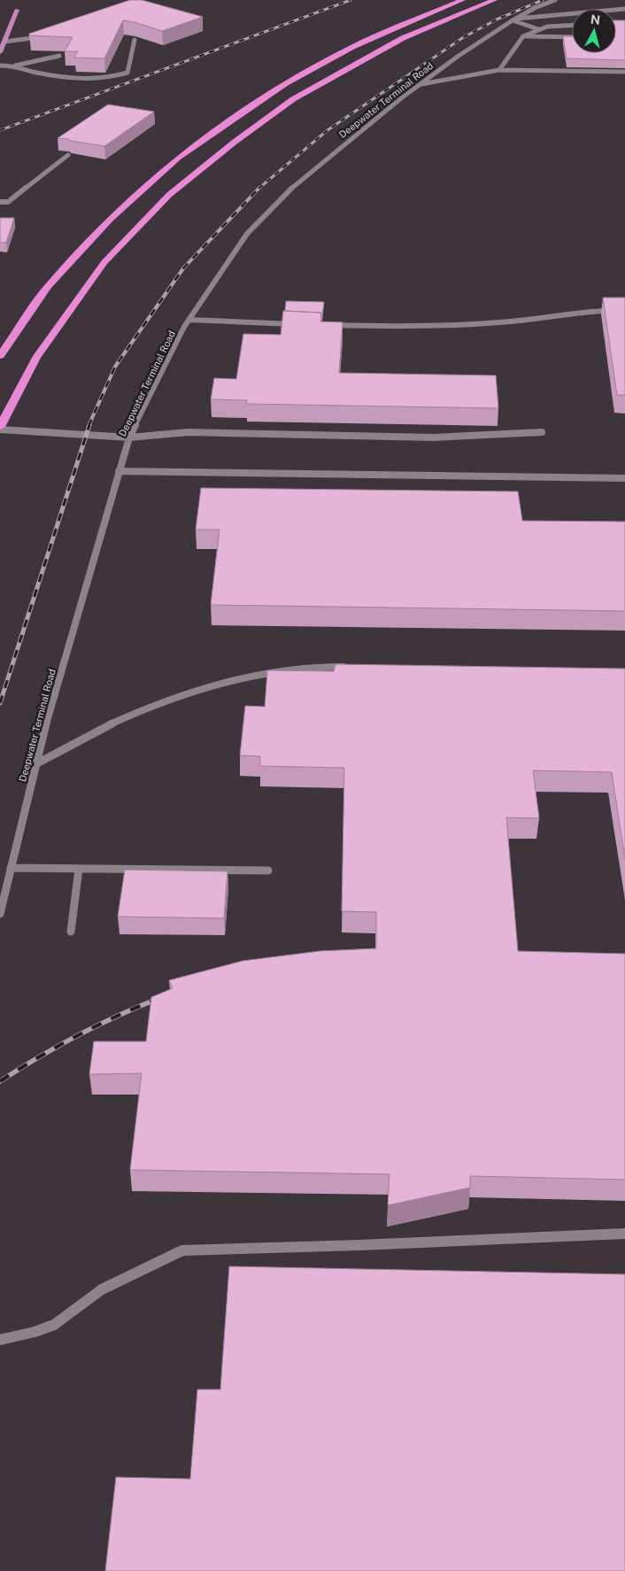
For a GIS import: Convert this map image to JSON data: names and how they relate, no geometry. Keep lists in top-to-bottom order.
{
  "streets": {
    "street": ["Deepwater Terminal Road"]
  },
  "north": "top"
}
